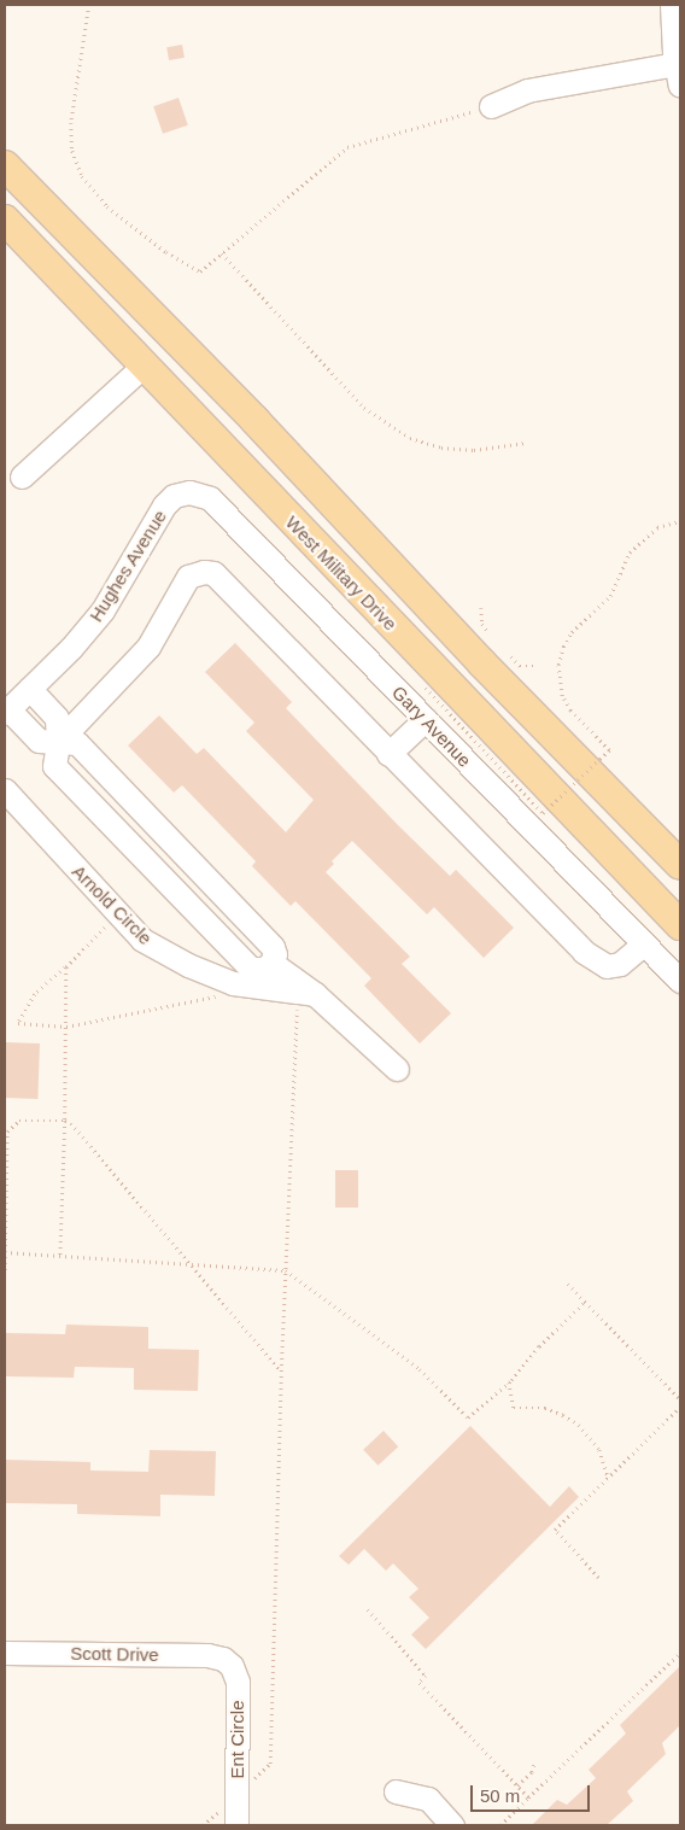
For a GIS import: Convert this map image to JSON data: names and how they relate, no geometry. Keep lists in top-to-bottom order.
{
  "streets": {
    "main road": ["West Military Drive"],
    "street": [
      "Hughes Avenue",
      "Gary Avenue",
      "Arnold Circle",
      "Scott Drive",
      "Ent Circle"
    ]
  },
  "crossings": [
    ["Hughes Avenue", "Gary Avenue"],
    ["Scott Drive", "Ent Circle"]
  ],
  "scale_bar": "50 m"
}
